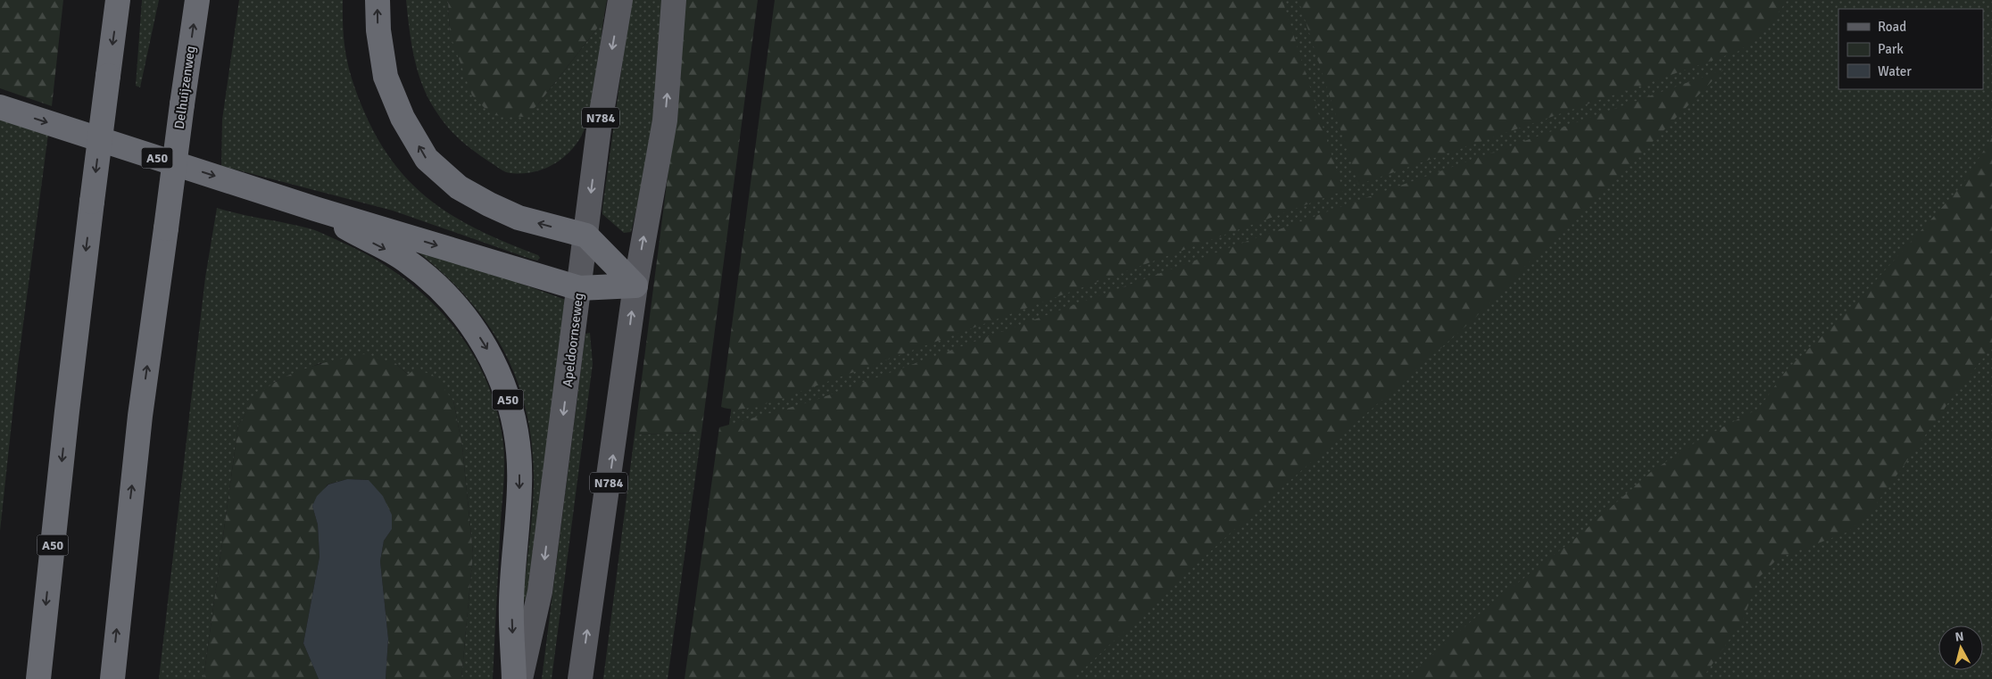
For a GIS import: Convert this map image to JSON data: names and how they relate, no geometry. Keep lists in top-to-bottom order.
{
  "streets": {
    "highway": ["Delhuijzenweg", "A50"],
    "main road": ["N784", "Apeldoornseweg"]
  },
  "crossings": [
    ["A50", "Apeldoornseweg"]
  ],
  "legend": ["Road", "Park", "Water"],
  "north": "top"
}
